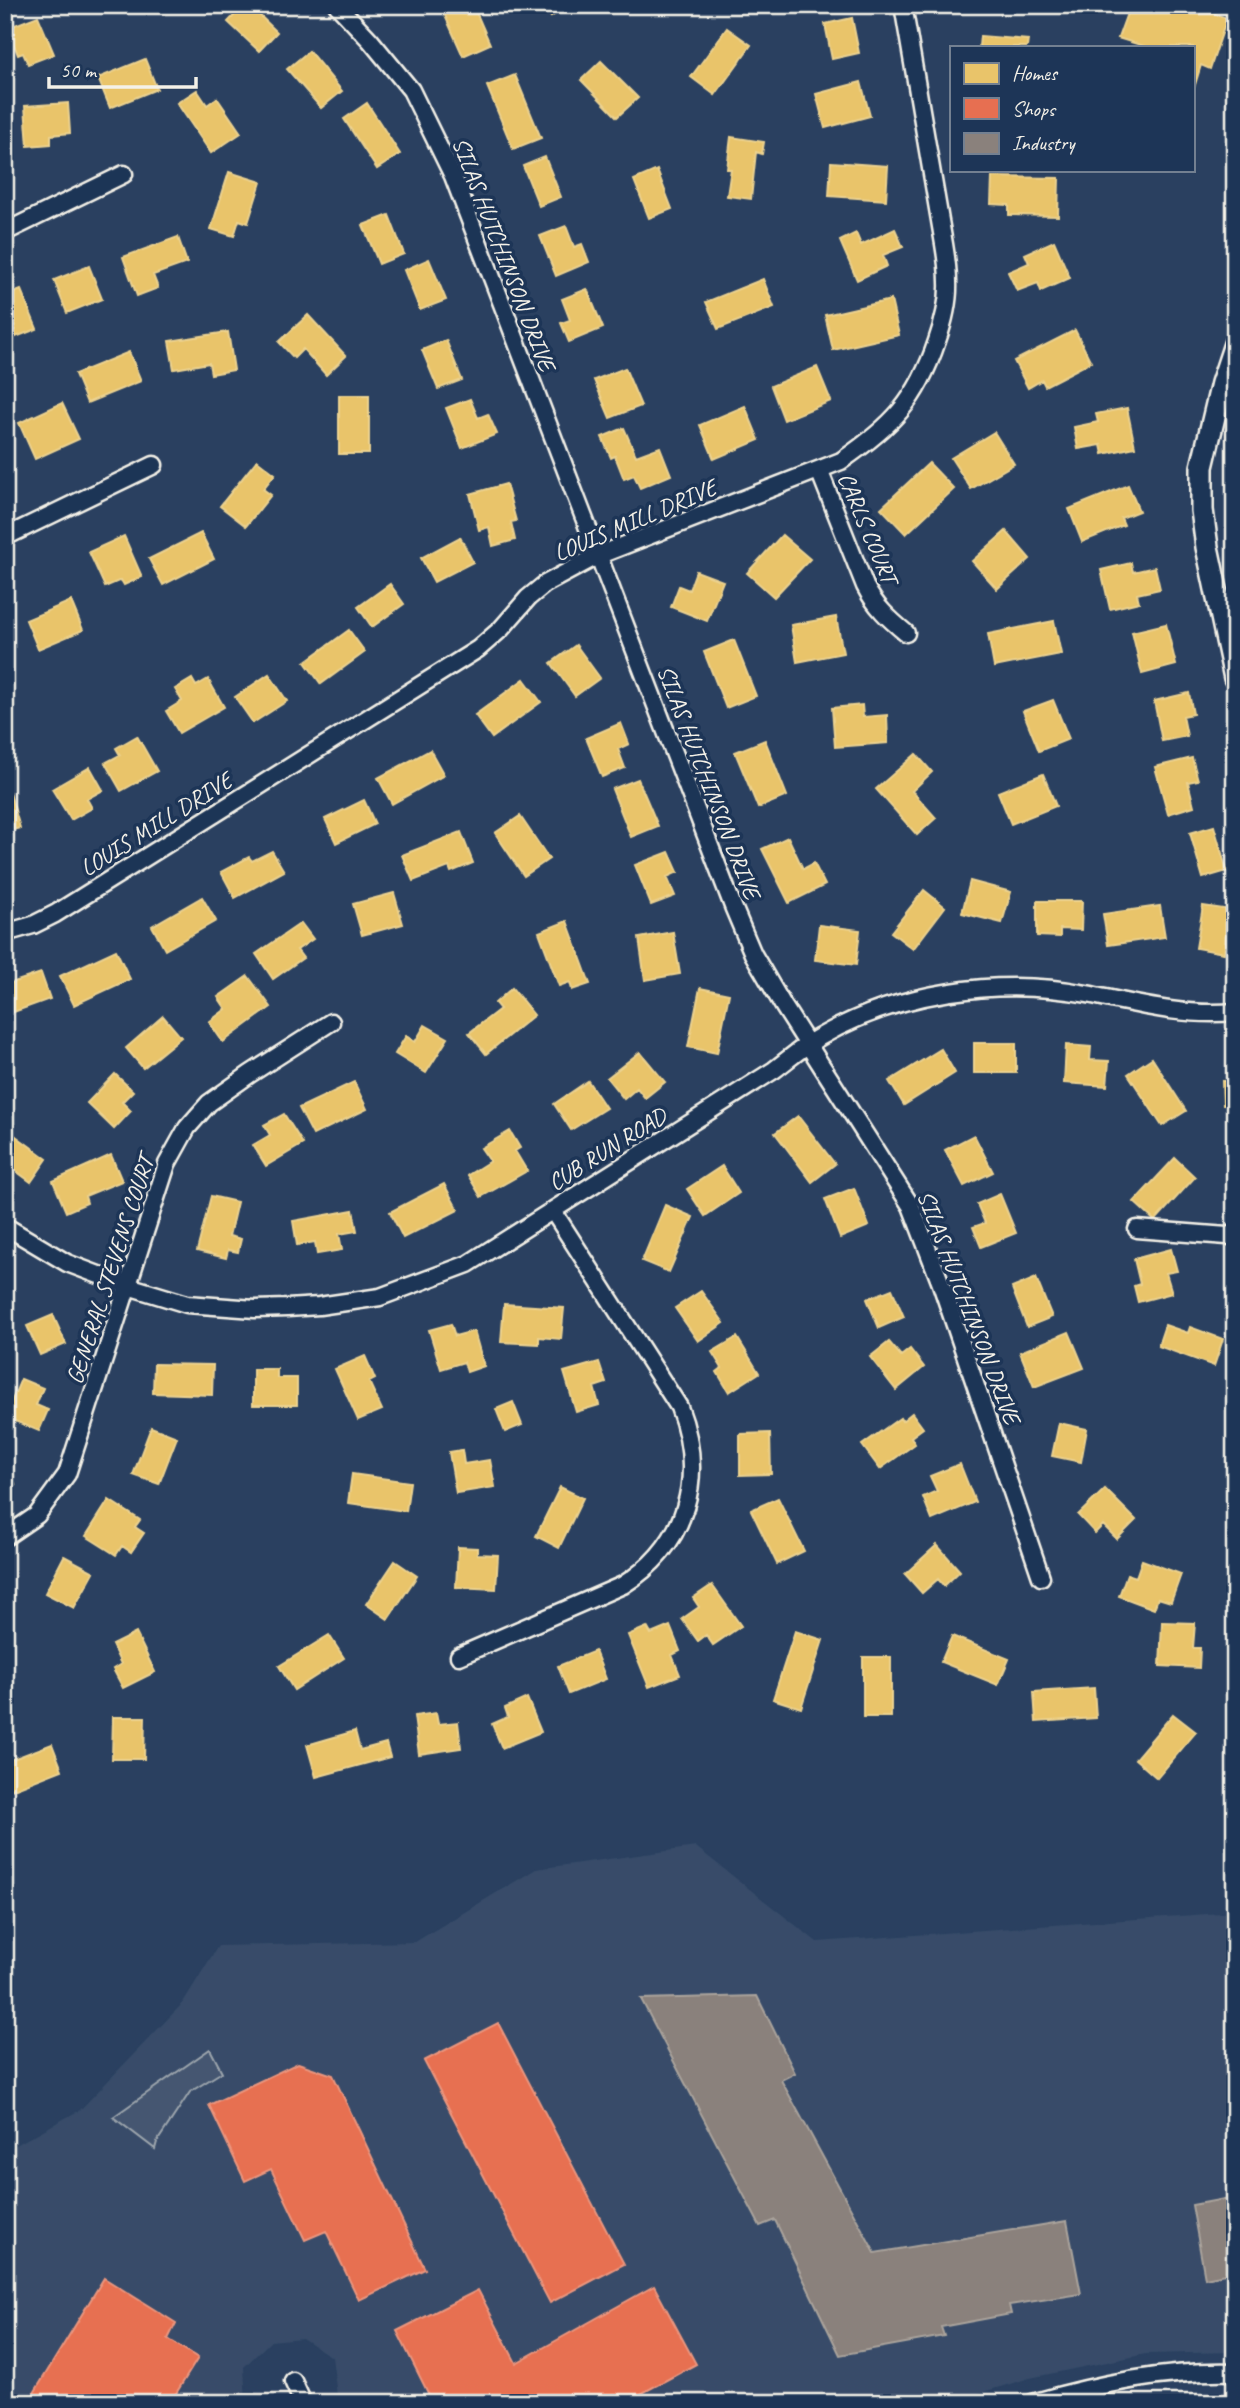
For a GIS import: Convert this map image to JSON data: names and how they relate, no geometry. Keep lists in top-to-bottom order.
{
  "streets": {
    "street": [
      "SILAS HUTCHINSON DRIVE",
      "LOUIS MILL DRIVE",
      "CARLS COURT",
      "CUB RUN ROAD",
      "GENERAL STEVENS COURT"
    ]
  },
  "crossings": [
    ["SILAS HUTCHINSON DRIVE", "LOUIS MILL DRIVE"],
    ["SILAS HUTCHINSON DRIVE", "CUB RUN ROAD"],
    ["LOUIS MILL DRIVE", "CARLS COURT"],
    ["CUB RUN ROAD", "GENERAL STEVENS COURT"]
  ],
  "legend": ["Homes", "Shops", "Industry"],
  "scale_bar": "50 m"
}
